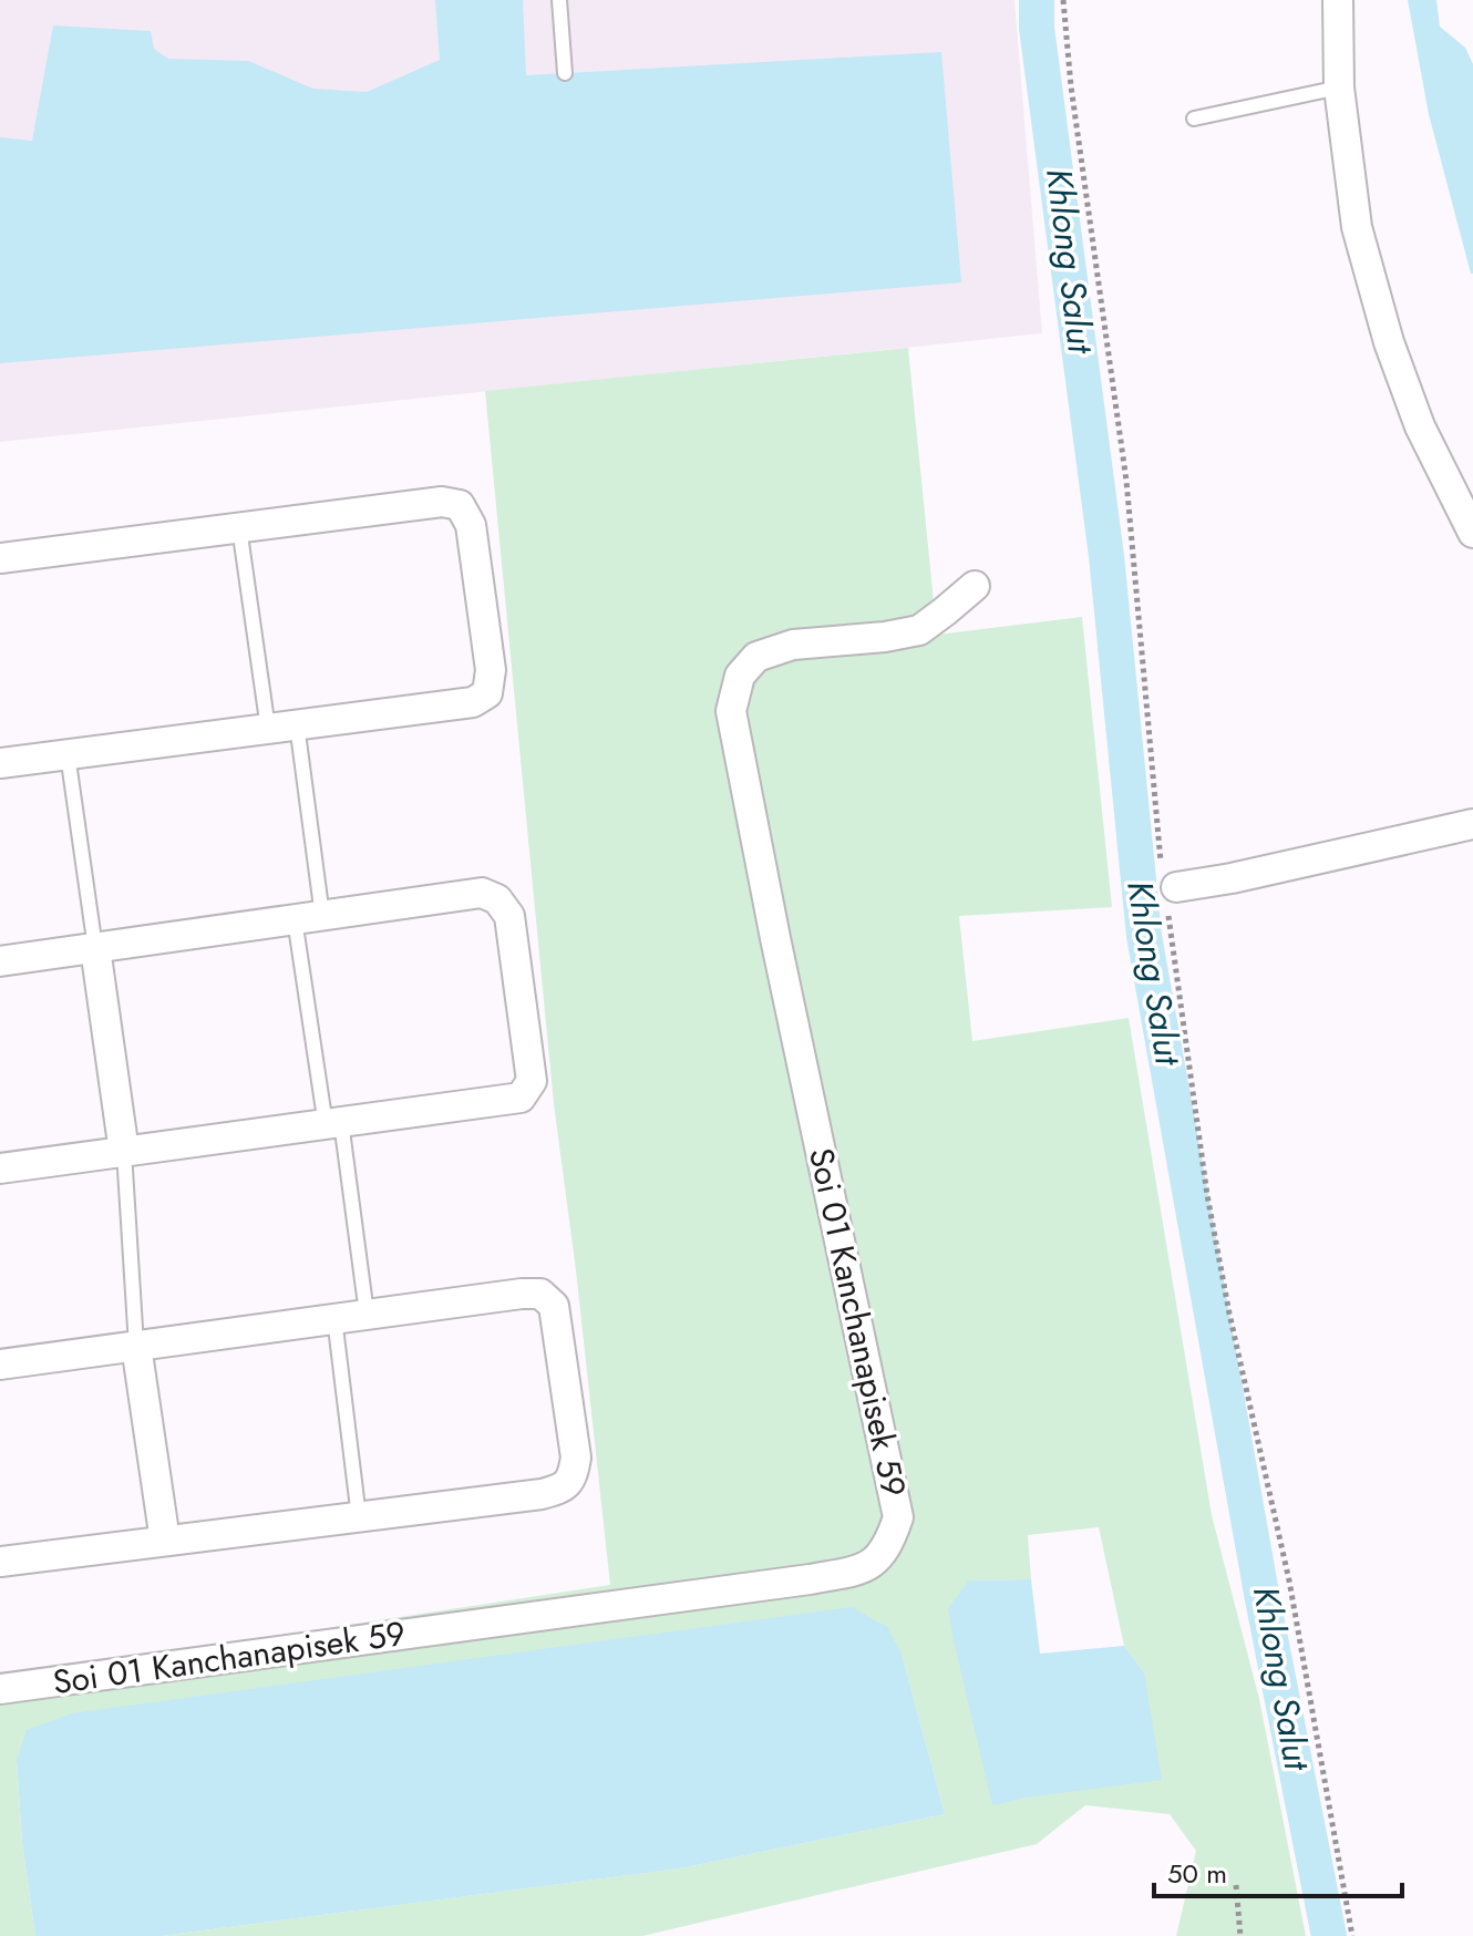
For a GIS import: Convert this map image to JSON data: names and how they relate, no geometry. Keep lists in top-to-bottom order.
{
  "streets": {
    "street": ["Soi 01 Kanchanapisek 59"]
  },
  "water": ["Khlong Salut"],
  "scale_bar": "50 m"
}
